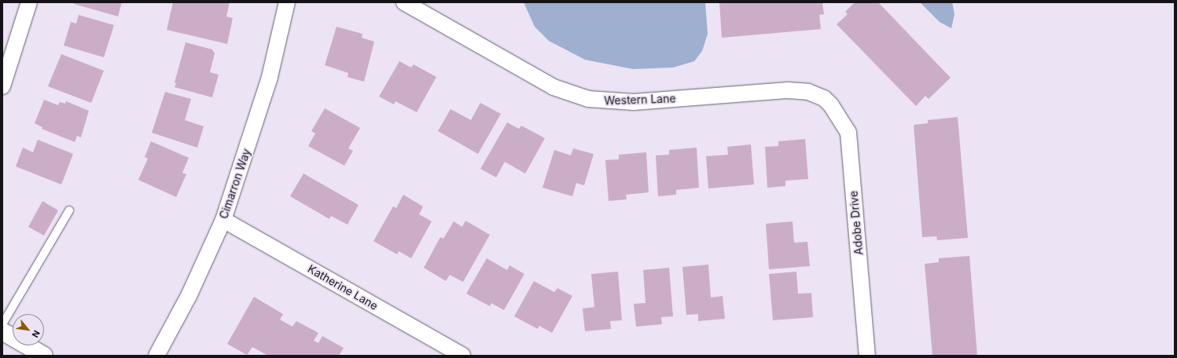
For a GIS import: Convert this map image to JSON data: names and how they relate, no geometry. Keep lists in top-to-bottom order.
{
  "streets": {
    "street": [
      "Western Lane",
      "Cimarron Way",
      "Adobe Drive",
      "Katherine Lane"
    ]
  },
  "crossings": [
    ["Western Lane", "Adobe Drive"],
    ["Cimarron Way", "Katherine Lane"]
  ],
  "north": "bottom right"
}
